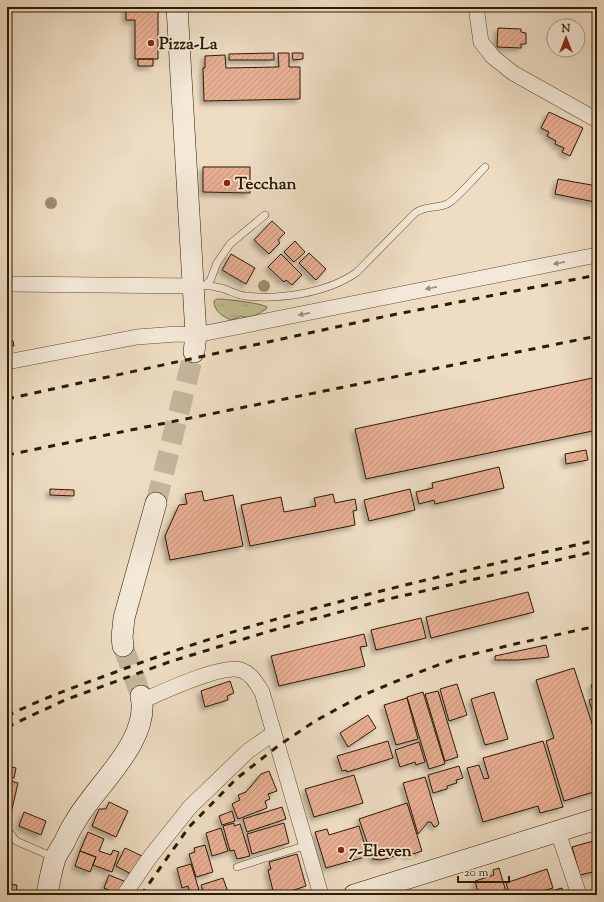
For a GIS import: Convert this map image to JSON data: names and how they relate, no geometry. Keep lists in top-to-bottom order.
{
  "places": ["Pizza-La", "Tecchan", "7-Eleven"],
  "scale_bar": "20 m",
  "north": "top"
}
